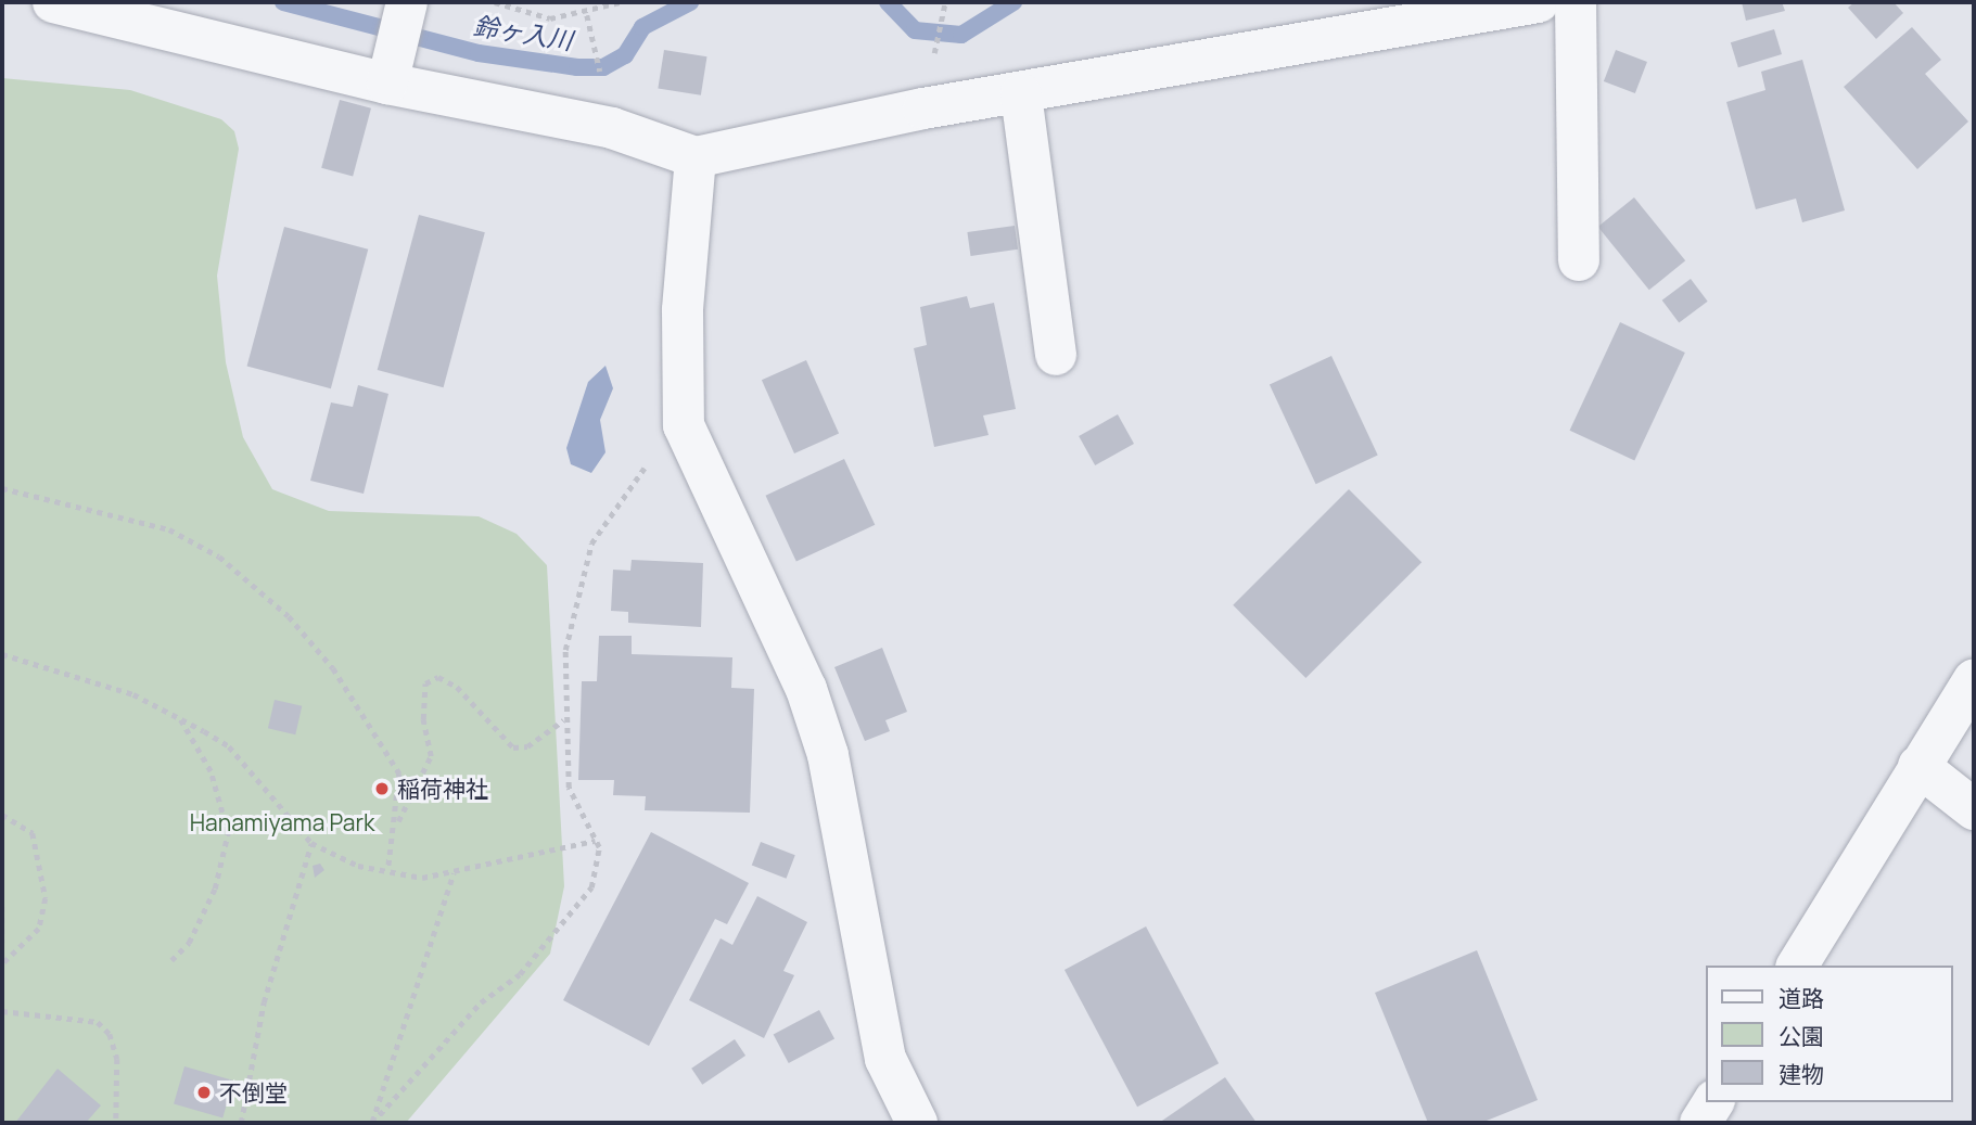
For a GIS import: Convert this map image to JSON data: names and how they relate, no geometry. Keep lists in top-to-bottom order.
{
  "water": ["鈴ヶ入川"],
  "parks": ["Hanamiyama Park"],
  "places": ["稲荷神社", "不倒堂"],
  "legend": ["道路", "公園", "建物"]
}
